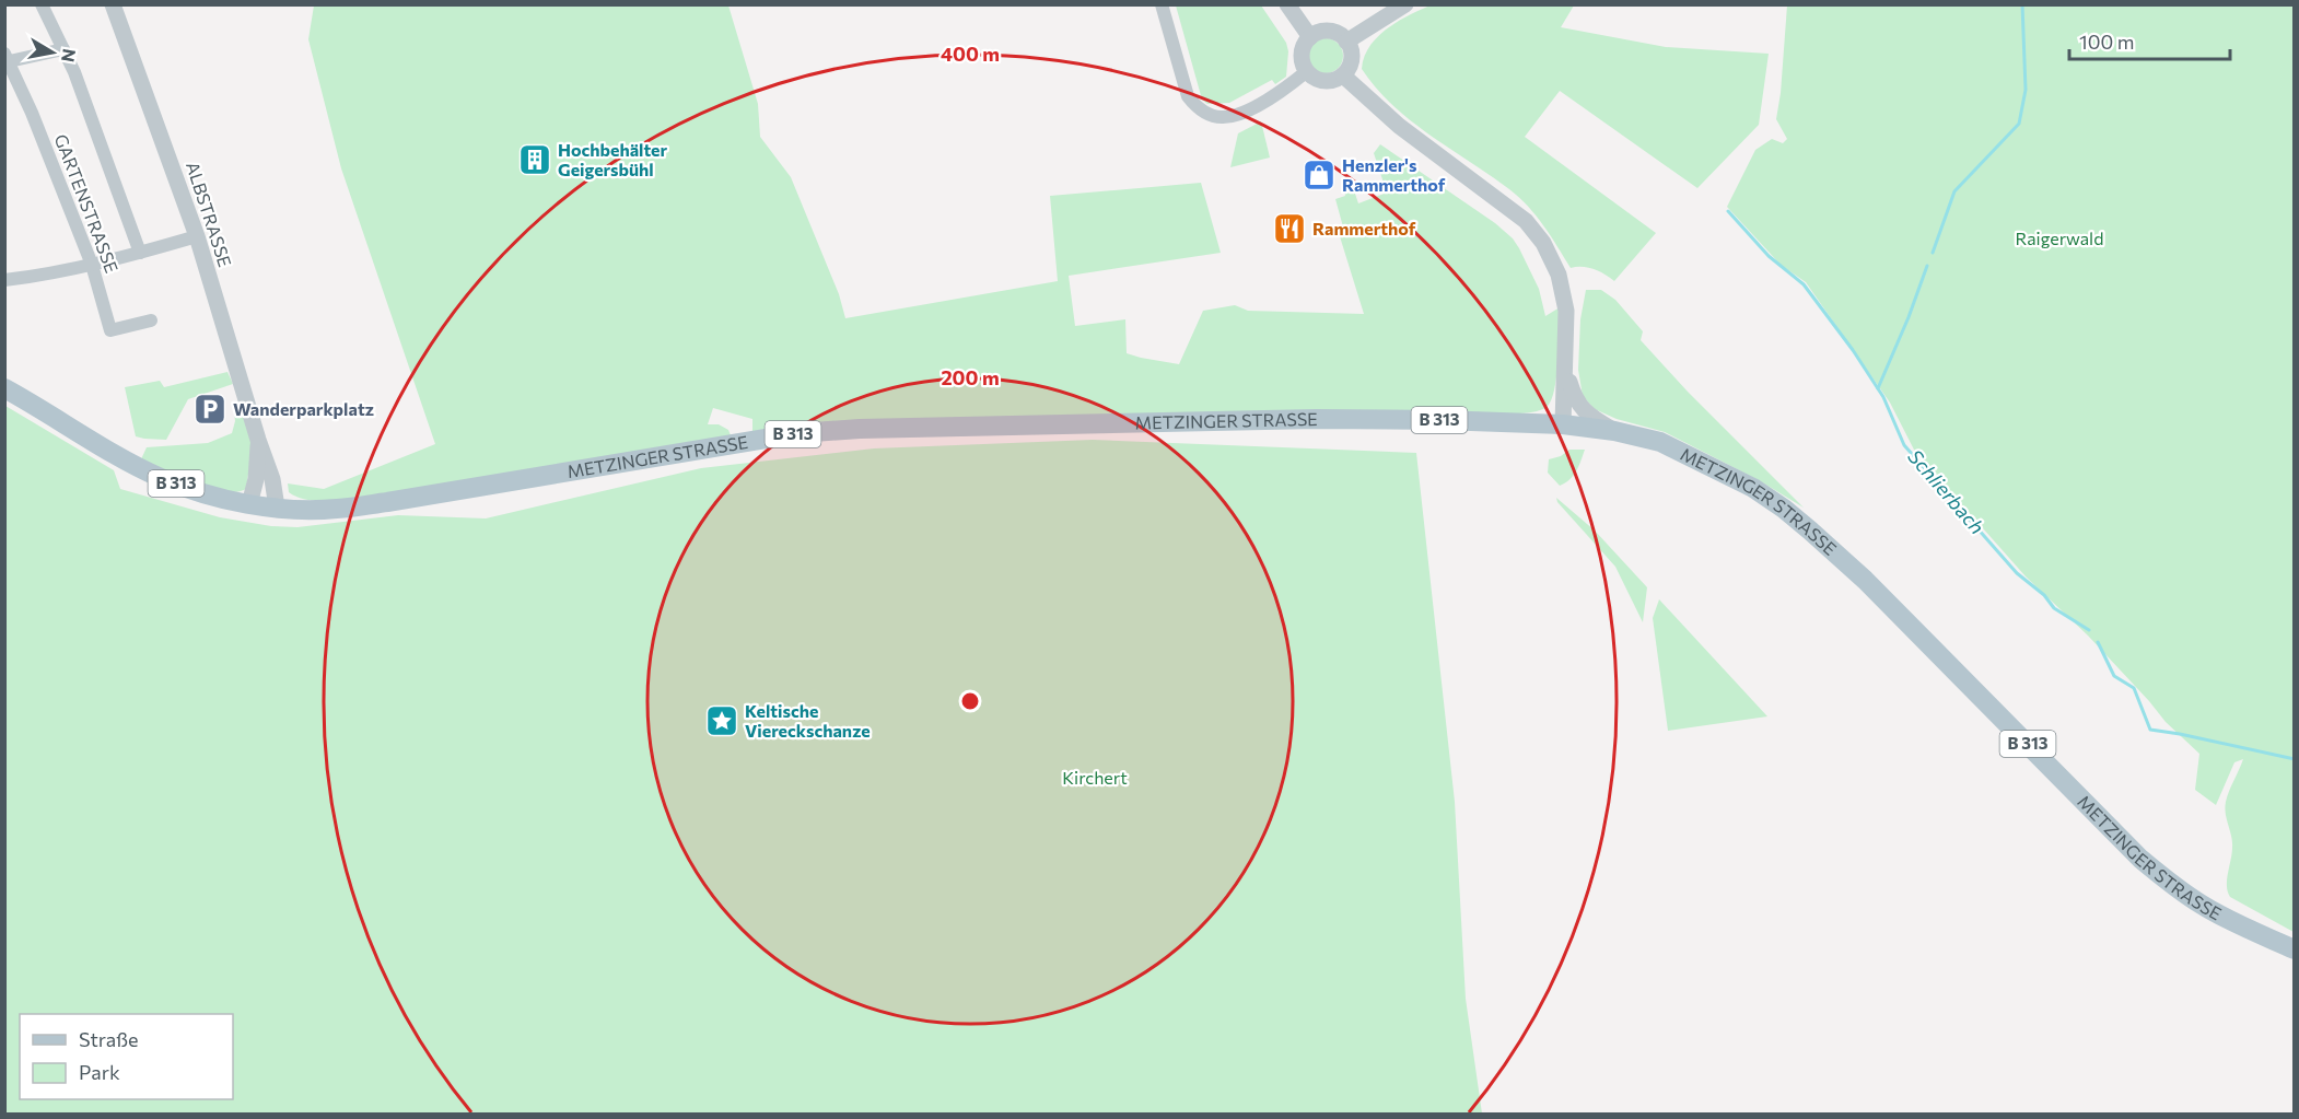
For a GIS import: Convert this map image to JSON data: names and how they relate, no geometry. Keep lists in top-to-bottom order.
{
  "streets": {
    "main road": ["B 313", "METZINGER STRASSE"],
    "street": ["GARTENSTRASSE", "ALBSTRASSE"]
  },
  "crossings": [
    ["ALBSTRASSE", "METZINGER STRASSE"]
  ],
  "water": ["Schlierbach"],
  "parks": ["Raigerwald", "Kirchert"],
  "places": {
    "building": ["Hochbehälter Geigersbühl"],
    "shop": ["Henzler's Rammerthof"],
    "restaurant": ["Rammerthof"],
    "parking": ["Wanderparkplatz"],
    "place": ["Keltische Viereckschanze"]
  },
  "legend": ["Straße", "Park"],
  "scale_bar": "100 m",
  "north": "right",
  "rings": ["400 m", "200 m"]
}
